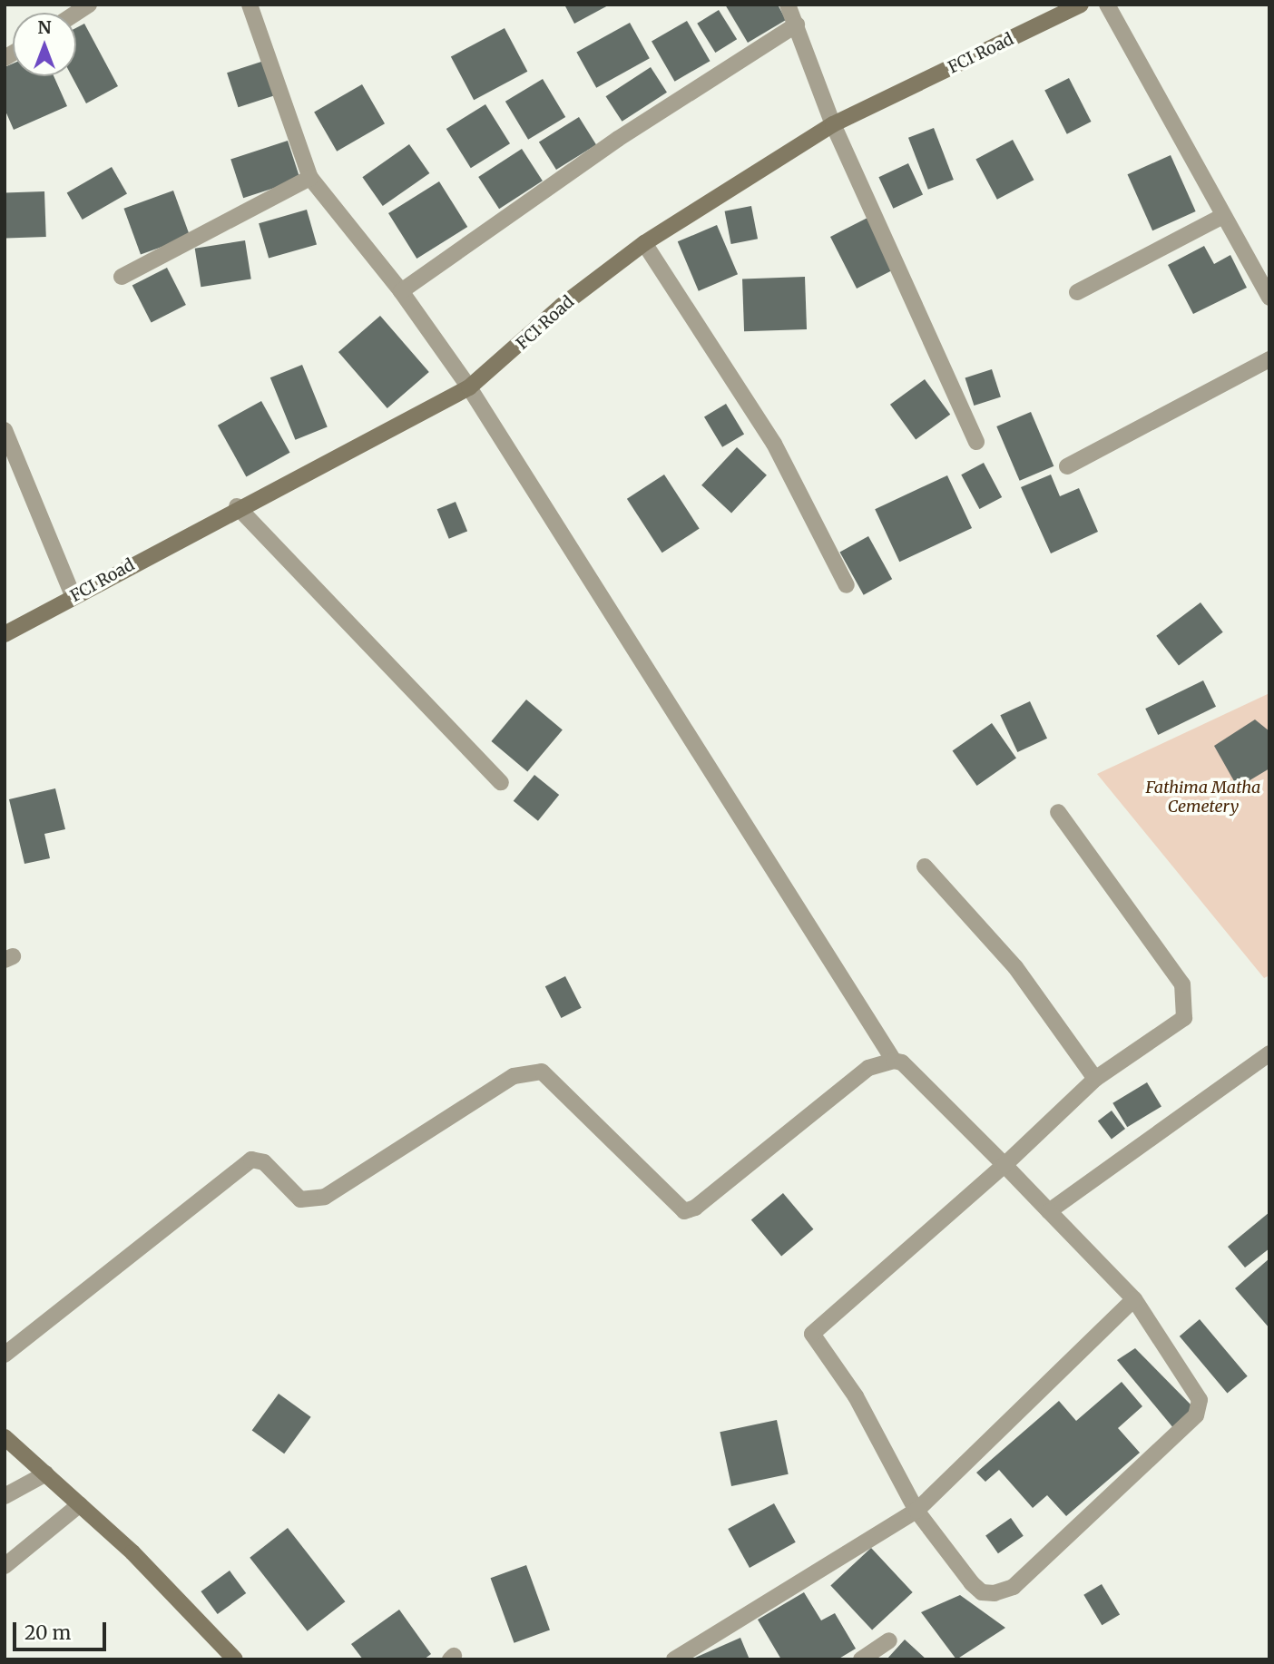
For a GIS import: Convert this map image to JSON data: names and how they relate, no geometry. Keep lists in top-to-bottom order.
{
  "streets": {
    "street": ["FCI Road"]
  },
  "parks": ["Fathima Matha Cemetery"],
  "scale_bar": "20 m",
  "north": "top"
}
